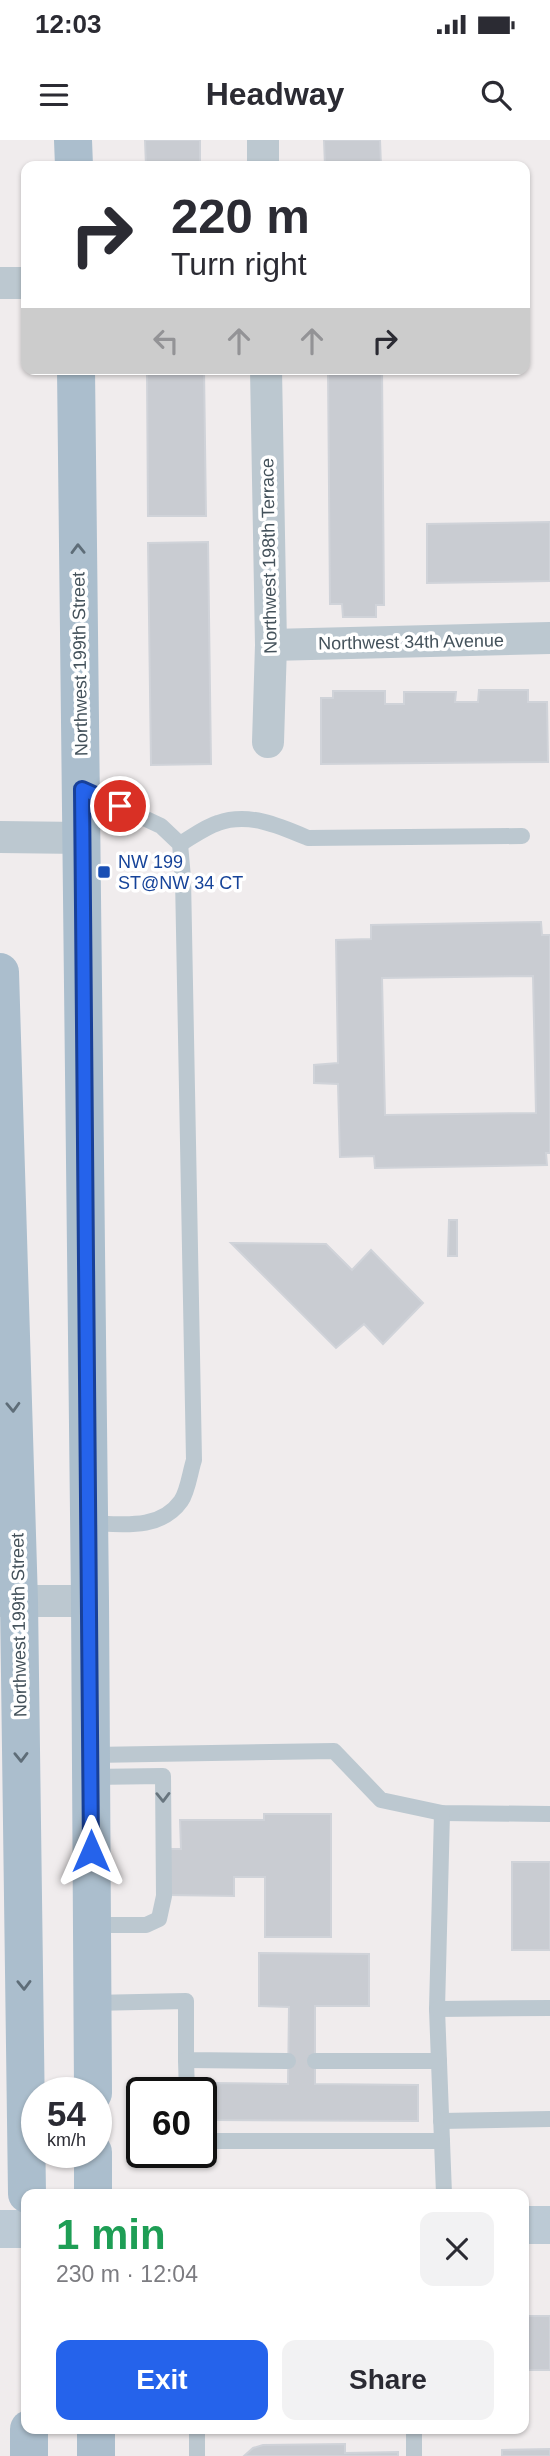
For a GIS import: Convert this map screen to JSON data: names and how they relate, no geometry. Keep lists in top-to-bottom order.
{
  "streets": {
    "main road": ["Northwest 199th Street"],
    "street": ["Northwest 198th Terrace", "Northwest 34th Avenue"]
  },
  "crossings": [
    ["Northwest 198th Terrace", "Northwest 34th Avenue"]
  ],
  "places": {
    "transit": ["NW 199 ST@NW 34 CT"]
  },
  "page": {
    "status": "12:03",
    "header": "Headway",
    "turn": ["220 m", "Turn right"],
    "speed": "54 km/h",
    "limit": "60",
    "heading": ["1 min", "230 m · 12:04"],
    "buttons": ["Exit", "Share"]
  }
}
